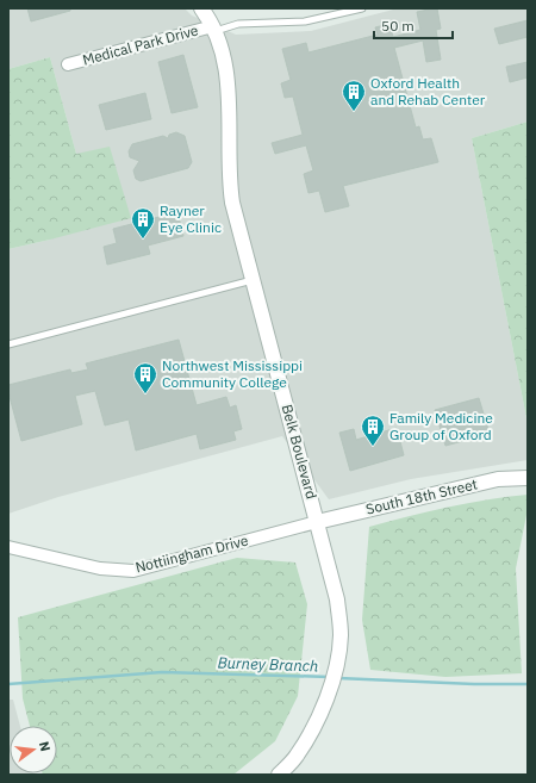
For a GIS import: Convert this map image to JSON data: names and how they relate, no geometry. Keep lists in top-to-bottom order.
{
  "streets": {
    "street": [
      "Medical Park Drive",
      "Belk Boulevard",
      "South 18th Street",
      "Nottiingham Drive"
    ]
  },
  "crossings": [
    ["Medical Park Drive", "Belk Boulevard"],
    ["Belk Boulevard", "South 18th Street"],
    ["Belk Boulevard", "Nottiingham Drive"],
    ["South 18th Street", "Nottiingham Drive"]
  ],
  "water": ["Burney Branch"],
  "places": {
    "building": [
      "Oxford Health and Rehab Center",
      "Rayner Eye Clinic",
      "Northwest Mississippi Community College",
      "Family Medicine Group of Oxford"
    ]
  },
  "scale_bar": "50 m",
  "north": "right"
}
